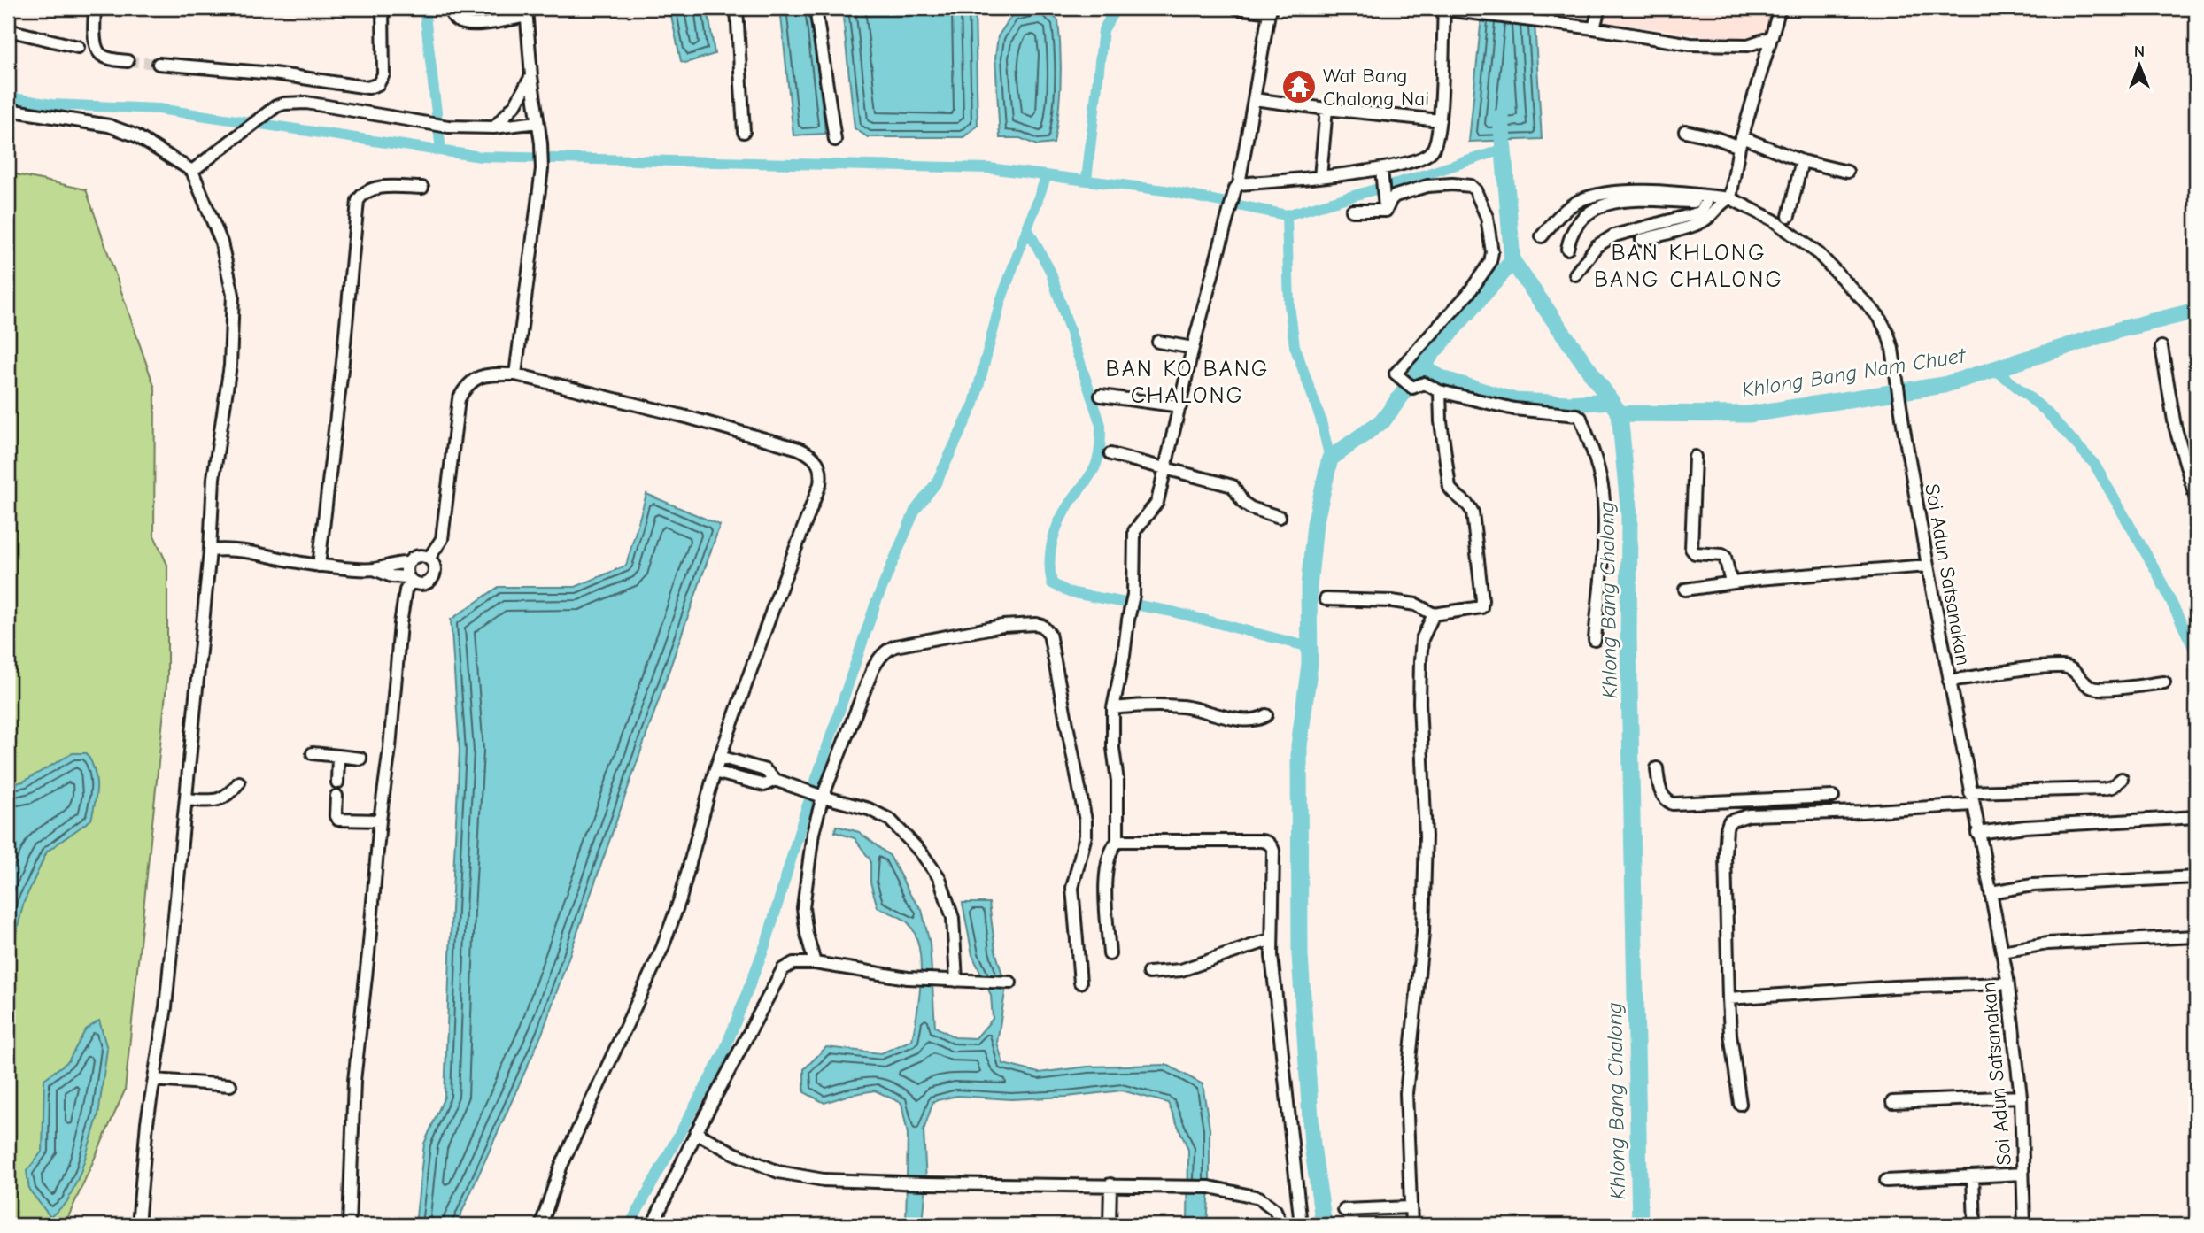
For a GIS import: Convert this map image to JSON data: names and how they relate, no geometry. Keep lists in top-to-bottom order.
{
  "streets": {
    "street": ["Soi Adun Satsanakan"]
  },
  "districts": ["BAN KHLONG BANG CHALONG", "BAN KO BANG CHALONG"],
  "water": ["Khlong Bang Nam Chuet", "Khlong Bang Chalong"],
  "places": {
    "temple": ["Wat Bang Chalong Nai"]
  },
  "north": "top"
}
